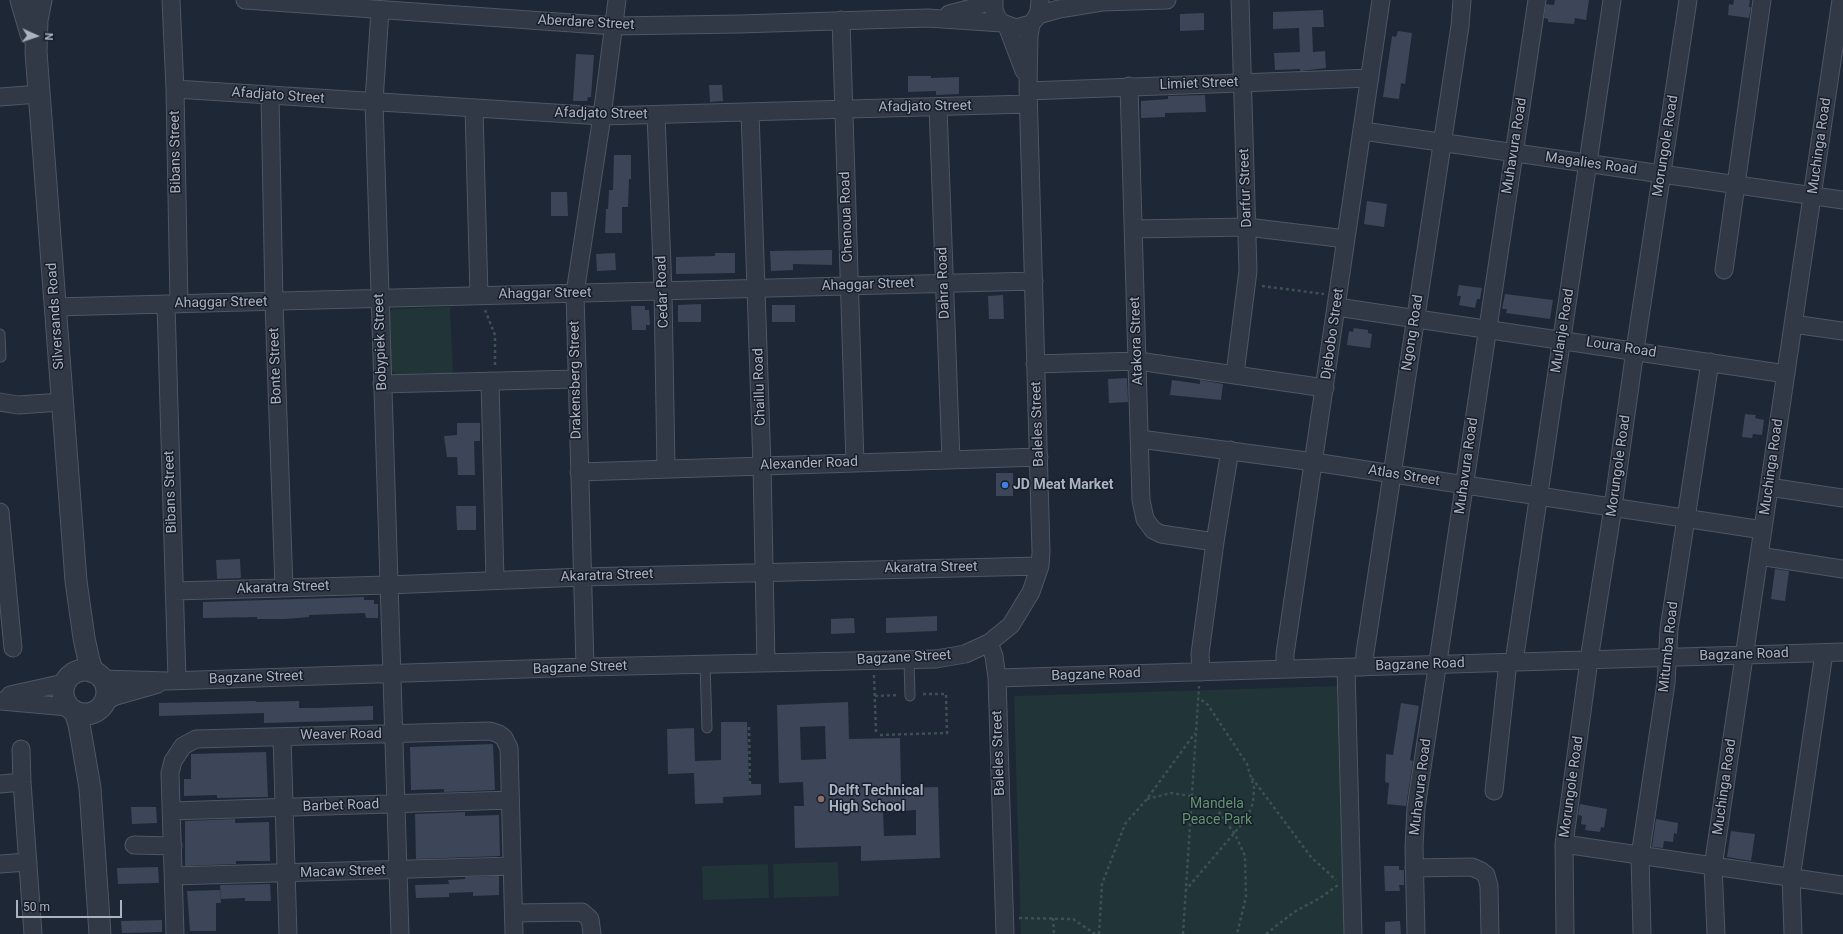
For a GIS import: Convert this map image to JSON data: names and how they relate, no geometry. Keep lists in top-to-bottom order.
{
  "streets": {
    "street": [
      "Aberdare Street",
      "Limiet Street",
      "Afadjato Street",
      "Muhavura Road",
      "Morungole Road",
      "Muchinga Road",
      "Bibans Street",
      "Magalies Road",
      "Darfur Street",
      "Chenoua Road",
      "Dahra Road",
      "Ahaggar Street",
      "Cedar Road",
      "Silversands Road",
      "Mulanje Road",
      "Ngong Road",
      "Djebobo Street",
      "Atakora Street",
      "Bobypiek Street",
      "Loura Road",
      "Bonte Street",
      "Drakensberg Street",
      "Chaillu Road",
      "Baleles Street",
      "Alexander Road",
      "Atlas Street",
      "Akaratra Street",
      "Mitumba Road",
      "Bagzane Road",
      "Bagzane Street",
      "Weaver Road",
      "Barbet Road",
      "Macaw Street"
    ]
  },
  "crossings": [
    ["Aberdare Street", "Chenoua Road"],
    ["Aberdare Street", "Bobypiek Street"],
    ["Aberdare Street", "Drakensberg Street"],
    ["Aberdare Street", "Baleles Street"],
    ["Limiet Street", "Afadjato Street"],
    ["Limiet Street", "Darfur Street"],
    ["Limiet Street", "Djebobo Street"],
    ["Limiet Street", "Atakora Street"],
    ["Limiet Street", "Baleles Street"],
    ["Afadjato Street", "Bibans Street"],
    ["Afadjato Street", "Chenoua Road"],
    ["Afadjato Street", "Dahra Road"],
    ["Afadjato Street", "Cedar Road"],
    ["Afadjato Street", "Bobypiek Street"],
    ["Afadjato Street", "Bonte Street"],
    ["Afadjato Street", "Drakensberg Street"],
    ["Afadjato Street", "Chaillu Road"],
    ["Afadjato Street", "Baleles Street"],
    ["Muhavura Road", "Magalies Road"],
    ["Muhavura Road", "Loura Road"],
    ["Muhavura Road", "Atlas Street"],
    ["Muhavura Road", "Bagzane Road"],
    ["Morungole Road", "Magalies Road"],
    ["Morungole Road", "Loura Road"],
    ["Morungole Road", "Atlas Street"],
    ["Morungole Road", "Bagzane Road"],
    ["Muchinga Road", "Magalies Road"],
    ["Muchinga Road", "Loura Road"],
    ["Muchinga Road", "Atlas Street"],
    ["Muchinga Road", "Bagzane Road"],
    ["Bibans Street", "Ahaggar Street"],
    ["Bibans Street", "Akaratra Street"],
    ["Bibans Street", "Bagzane Street"],
    ["Magalies Road", "Mulanje Road"],
    ["Magalies Road", "Ngong Road"],
    ["Magalies Road", "Djebobo Street"],
    ["Chenoua Road", "Ahaggar Street"],
    ["Chenoua Road", "Alexander Road"],
    ["Dahra Road", "Ahaggar Street"],
    ["Dahra Road", "Alexander Road"],
    ["Ahaggar Street", "Cedar Road"],
    ["Ahaggar Street", "Silversands Road"],
    ["Ahaggar Street", "Bobypiek Street"],
    ["Ahaggar Street", "Bonte Street"],
    ["Ahaggar Street", "Drakensberg Street"],
    ["Ahaggar Street", "Chaillu Road"],
    ["Ahaggar Street", "Baleles Street"],
    ["Cedar Road", "Alexander Road"],
    ["Silversands Road", "Bagzane Street"],
    ["Mulanje Road", "Loura Road"],
    ["Mulanje Road", "Atlas Street"],
    ["Mulanje Road", "Bagzane Road"],
    ["Ngong Road", "Loura Road"],
    ["Ngong Road", "Atlas Street"],
    ["Ngong Road", "Bagzane Road"],
    ["Djebobo Street", "Loura Road"],
    ["Djebobo Street", "Atlas Street"],
    ["Djebobo Street", "Bagzane Road"],
    ["Atakora Street", "Atlas Street"],
    ["Bobypiek Street", "Akaratra Street"],
    ["Bobypiek Street", "Bagzane Street"],
    ["Bobypiek Street", "Weaver Road"],
    ["Bobypiek Street", "Barbet Road"],
    ["Bobypiek Street", "Macaw Street"],
    ["Loura Road", "Mitumba Road"],
    ["Bonte Street", "Akaratra Street"],
    ["Drakensberg Street", "Alexander Road"],
    ["Drakensberg Street", "Akaratra Street"],
    ["Drakensberg Street", "Bagzane Street"],
    ["Chaillu Road", "Alexander Road"],
    ["Chaillu Road", "Akaratra Street"],
    ["Chaillu Road", "Bagzane Street"],
    ["Baleles Street", "Alexander Road"],
    ["Baleles Street", "Akaratra Street"],
    ["Baleles Street", "Bagzane Road"],
    ["Baleles Street", "Bagzane Street"],
    ["Atlas Street", "Mitumba Road"],
    ["Mitumba Road", "Bagzane Road"],
    ["Weaver Road", "Barbet Road"]
  ],
  "parks": ["Mandela Peace Park"],
  "places": ["JD Meat Market", "Delft Technical High School"],
  "scale_bar": "50 m",
  "north": "right"
}
